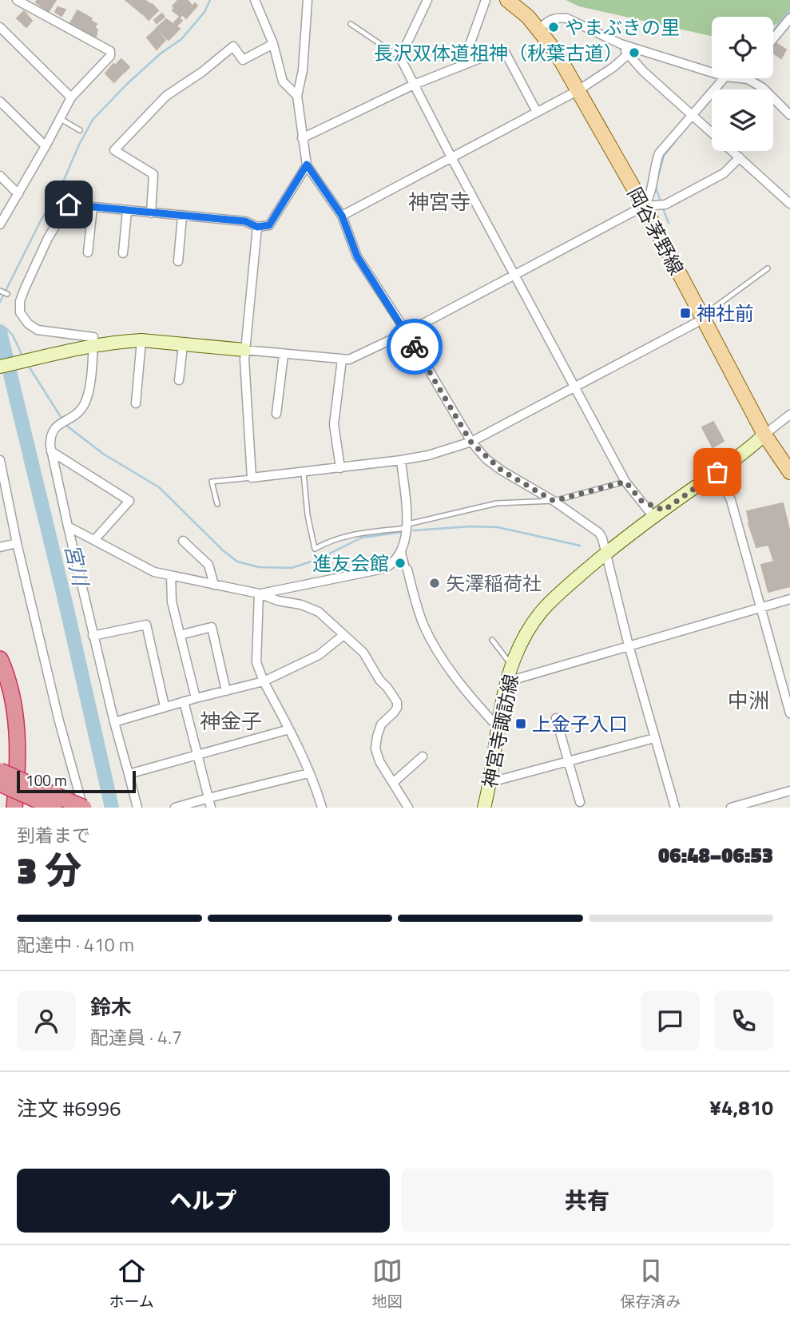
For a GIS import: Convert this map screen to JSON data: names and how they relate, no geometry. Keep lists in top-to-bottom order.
{
  "streets": {
    "main road": ["岡谷茅野線", "神宮寺諏訪線"]
  },
  "crossings": [
    ["岡谷茅野線", "神宮寺諏訪線"]
  ],
  "districts": ["神宮寺", "中洲", "神金子"],
  "water": ["宮川"],
  "places": {
    "other": [
      "やまぶきの里",
      "長沢双体道祖神（秋葉古道）",
      "進友会館",
      "矢澤稲荷社"
    ],
    "transit": ["神社前", "上金子入口"]
  },
  "scale_bar": "100 m",
  "page": {
    "scale": "100 m",
    "heading": ["3 分", "到着まで", "06:48–06:53"],
    "panel": [
      "鈴木",
      "配達員 · 4.7",
      "注文 #6996",
      "¥4,810"
    ],
    "bar": "配達中 · 410 m",
    "buttons": ["ヘルプ", "共有"],
    "tabs": ["ホーム", "地図", "保存済み"]
  }
}
